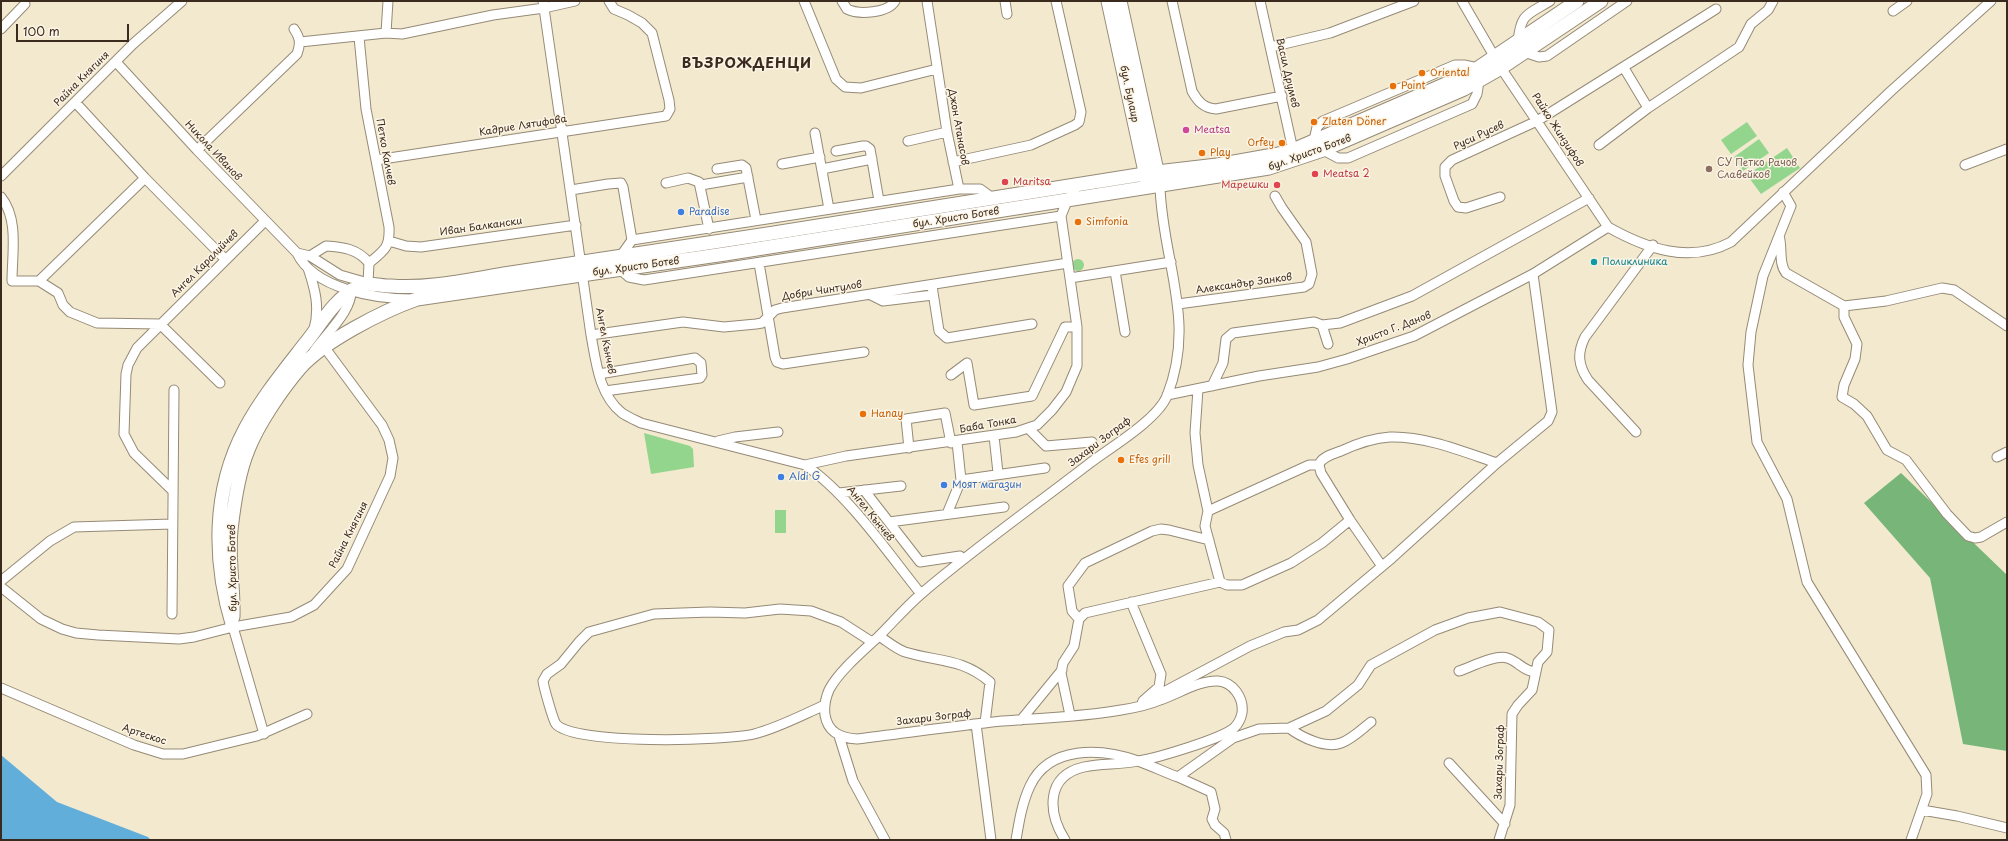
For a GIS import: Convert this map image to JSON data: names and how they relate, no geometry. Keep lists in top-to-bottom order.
{
  "streets": {
    "main road": ["бул. Булаир", "бул. Христо Ботев"],
    "street": [
      "Васил Друмев",
      "Райна Княгиня",
      "Кадрие Лятифова",
      "Джон Атанасов",
      "Райко Жинзифов",
      "Руси Русев",
      "Никола Иванов",
      "Петко Калчев",
      "Иван Балкански",
      "Ангел Каралийчев",
      "Александър Занков",
      "Добри Чинтулов",
      "Христо Г. Данов",
      "Ангел Кънчев",
      "Баба Тонка",
      "Захари Зограф",
      "Артескос"
    ]
  },
  "crossings": [
    ["Васил Друмев", "бул. Христо Ботев"],
    ["Райна Княгиня", "Никола Иванов"],
    ["Райна Княгиня", "бул. Христо Ботев"],
    ["бул. Булаир", "бул. Христо Ботев"],
    ["бул. Булаир", "Захари Зограф"],
    ["Кадрие Лятифова", "Петко Калчев"],
    ["Кадрие Лятифова", "Ангел Кънчев"],
    ["Райко Жинзифов", "Руси Русев"],
    ["Райко Жинзифов", "бул. Христо Ботев"],
    ["Райко Жинзифов", "Христо Г. Данов"],
    ["Никола Иванов", "Ангел Каралийчев"],
    ["Петко Калчев", "Иван Балкански"],
    ["бул. Христо Ботев", "Ангел Кънчев"],
    ["бул. Христо Ботев", "Захари Зограф"],
    ["Иван Балкански", "Ангел Кънчев"],
    ["Александър Занков", "Захари Зограф"],
    ["Добри Чинтулов", "Ангел Кънчев"],
    ["Добри Чинтулов", "Баба Тонка"],
    ["Христо Г. Данов", "Захари Зограф"],
    ["Ангел Кънчев", "Баба Тонка"],
    ["Ангел Кънчев", "Захари Зограф"]
  ],
  "districts": ["ВЪЗРОЖДЕНЦИ"],
  "places": [
    "Oriental",
    "Point",
    "Zlaten Döner",
    "Meatsa",
    "Orfey",
    "Play",
    "СУ Петко Рачов Славейков",
    "Meatsa 2",
    "Maritsa",
    "Марешки",
    "Paradise",
    "Simfonia",
    "Поликлиника",
    "Hanay",
    "Efes grill",
    "Aldi G",
    "Моят магазин"
  ],
  "scale_bar": "100 m"
}
